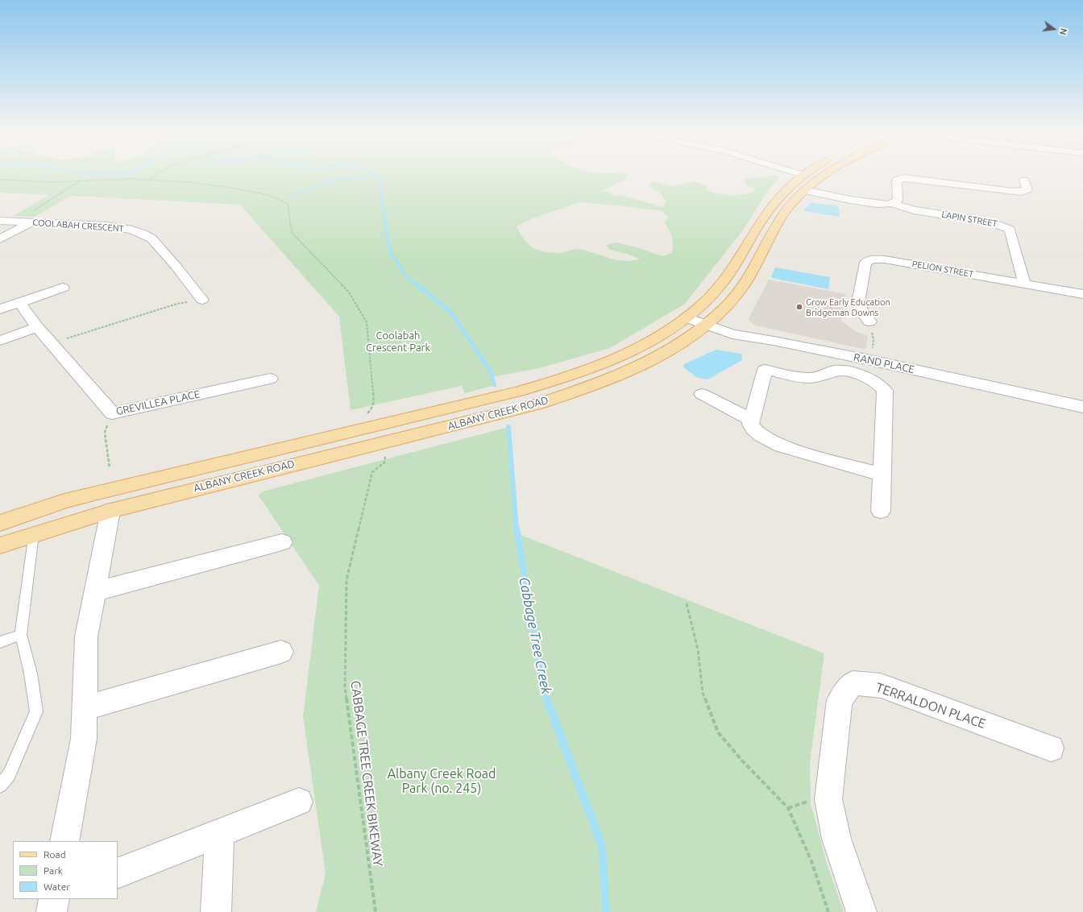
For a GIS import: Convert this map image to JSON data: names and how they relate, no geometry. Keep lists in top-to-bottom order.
{
  "streets": {
    "main road": ["ALBANY CREEK ROAD"],
    "street": [
      "LAPIN STREET",
      "COOLABAH CRESCENT",
      "PELION STREET",
      "RAND PLACE",
      "GREVILLEA PLACE",
      "TERRALDON PLACE"
    ],
    "path": ["CABBAGE TREE CREEK BIKEWAY"]
  },
  "crossings": [
    ["LAPIN STREET", "PELION STREET"],
    ["RAND PLACE", "ALBANY CREEK ROAD"]
  ],
  "water": ["Cabbage Tree Creek"],
  "parks": ["Coolabah Crescent Park", "Albany Creek Road Park (no. 245)"],
  "places": ["Grow Early Education Bridgeman Downs"],
  "legend": ["Road", "Park", "Water"],
  "north": "right"
}
